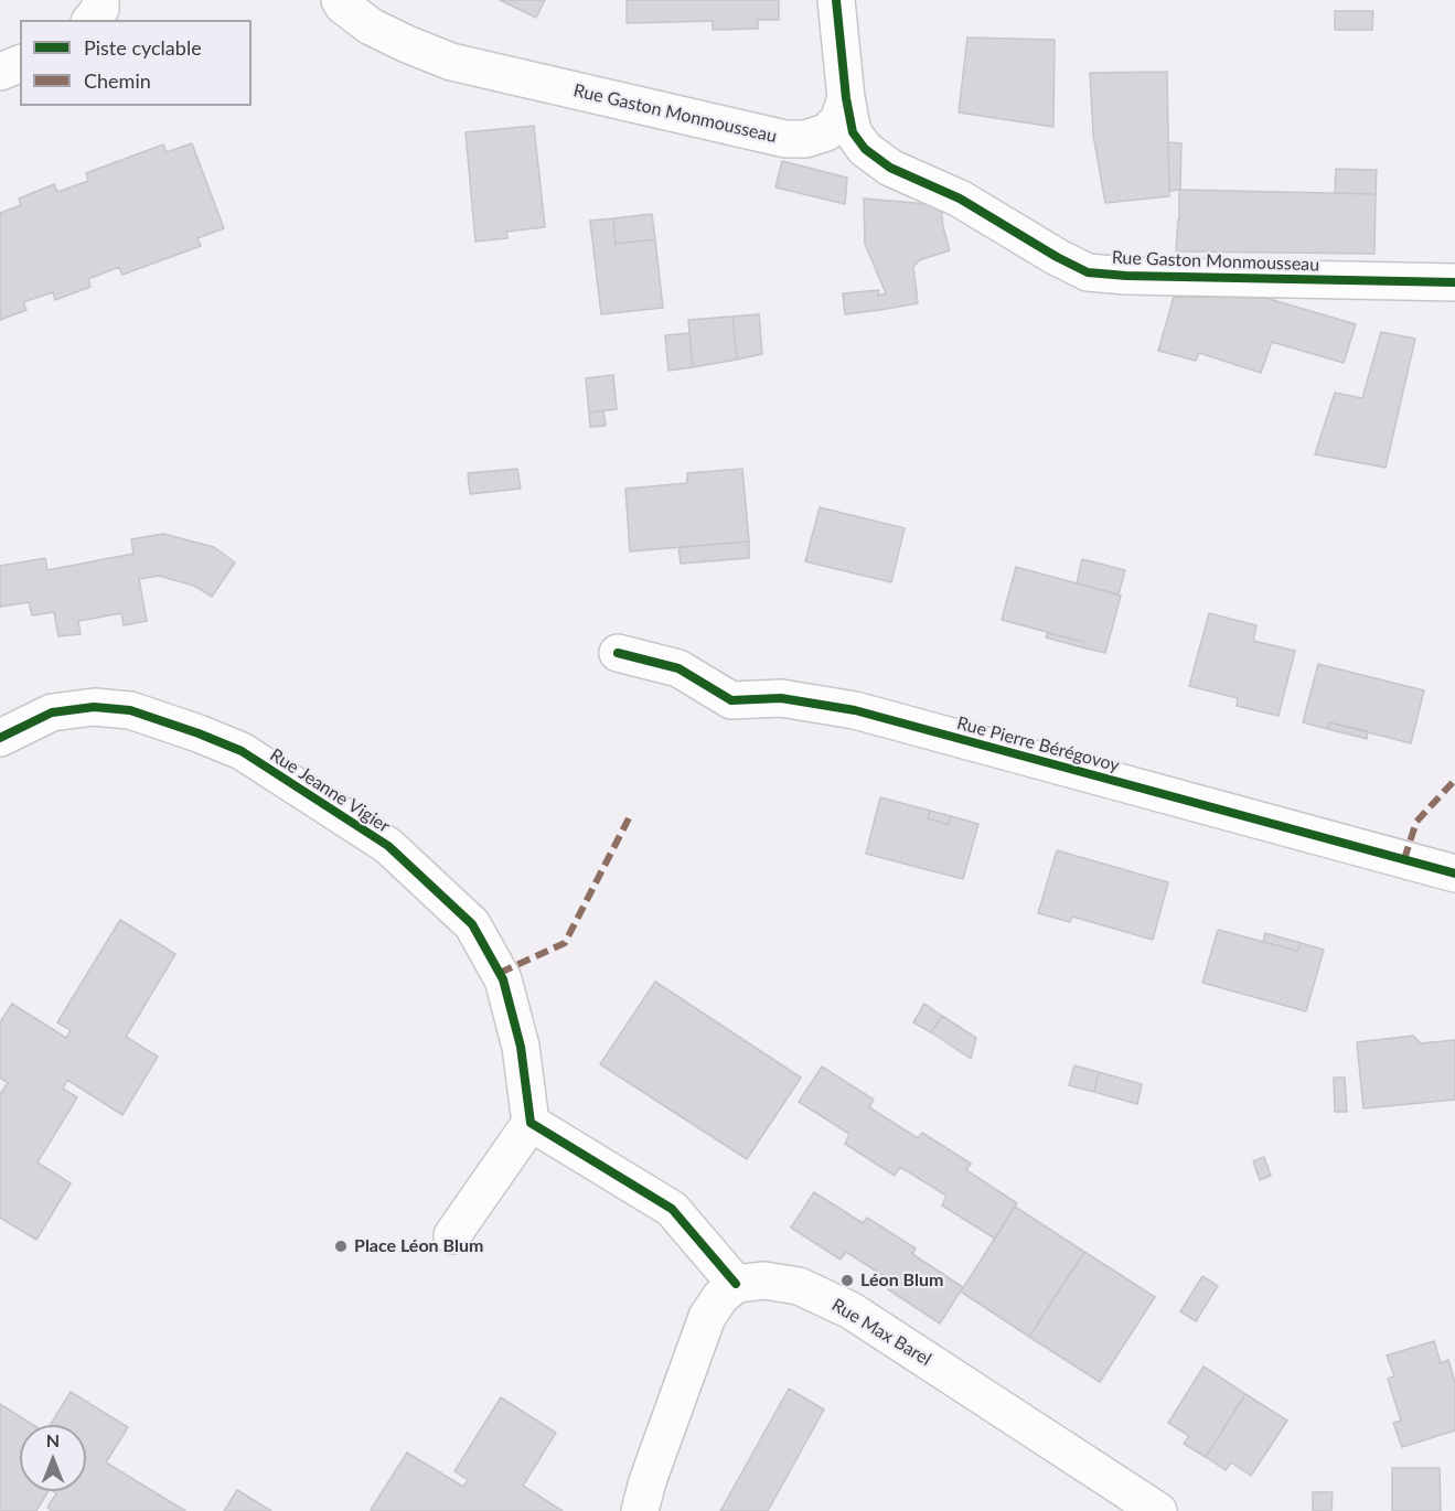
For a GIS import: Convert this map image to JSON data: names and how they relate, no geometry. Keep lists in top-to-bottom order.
{
  "streets": {
    "street": [
      "Rue Gaston Monmousseau",
      "Rue Pierre Bérégovoy",
      "Rue Jeanne Vigier",
      "Rue Max Barel"
    ]
  },
  "places": ["Place Léon Blum", "Léon Blum"],
  "legend": ["Piste cyclable", "Chemin"],
  "north": "top"
}
